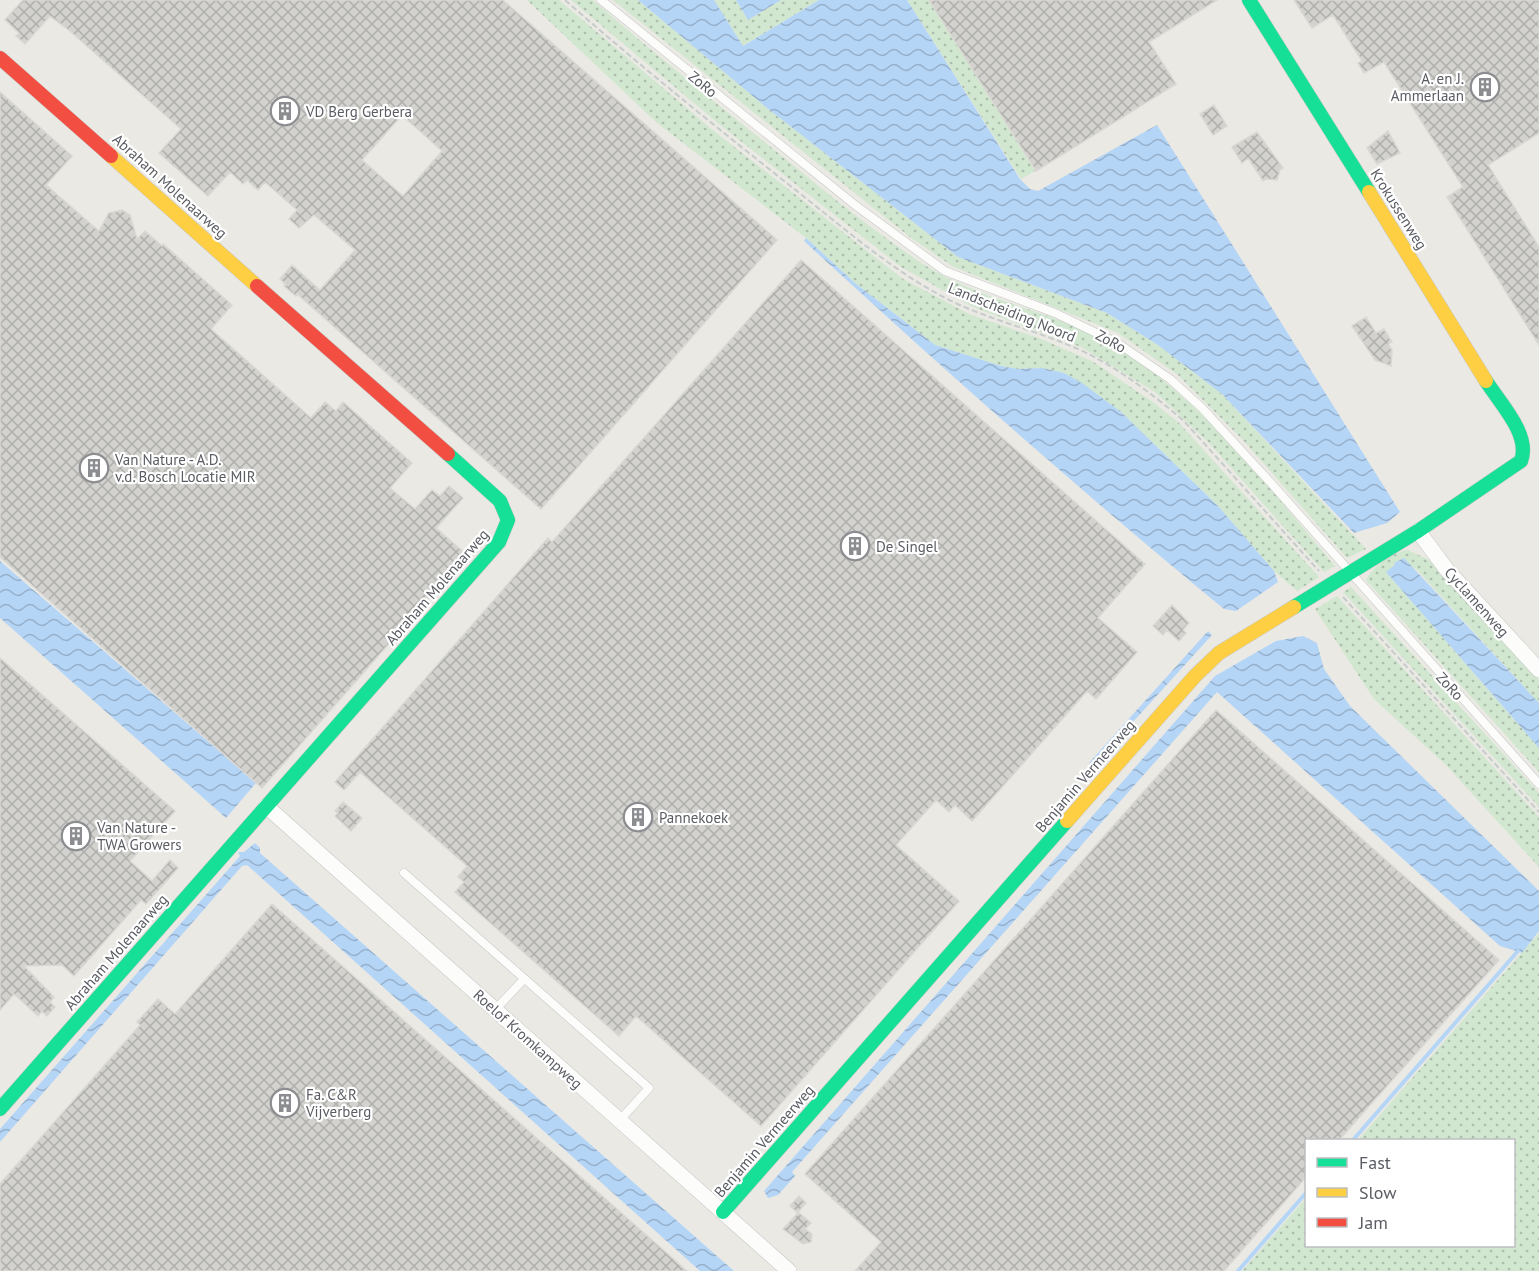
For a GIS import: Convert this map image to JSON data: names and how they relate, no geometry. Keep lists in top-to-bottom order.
{
  "streets": {
    "street": [
      "Abraham Molenaarweg",
      "Krokussenweg",
      "Cyclamenweg",
      "Benjamin Vermeerweg",
      "Roelof Kromkampweg"
    ],
    "lane": ["ZoRo"],
    "path": ["Landscheiding Noord"]
  },
  "crossings": [
    ["ZoRo", "Benjamin Vermeerweg"],
    ["Abraham Molenaarweg", "Roelof Kromkampweg"],
    ["Krokussenweg", "Benjamin Vermeerweg"],
    ["Landscheiding Noord", "Benjamin Vermeerweg"],
    ["Cyclamenweg", "Benjamin Vermeerweg"],
    ["Benjamin Vermeerweg", "Roelof Kromkampweg"]
  ],
  "places": {
    "building": [
      "A. en J. Ammerlaan",
      "VD Berg Gerbera",
      "Van Nature - A.D. v.d. Bosch Locatie MIR",
      "De Singel",
      "Pannekoek",
      "Van Nature - TWA Growers",
      "Fa. C&R Vijverberg"
    ]
  },
  "legend": ["Fast", "Slow", "Jam"]
}
